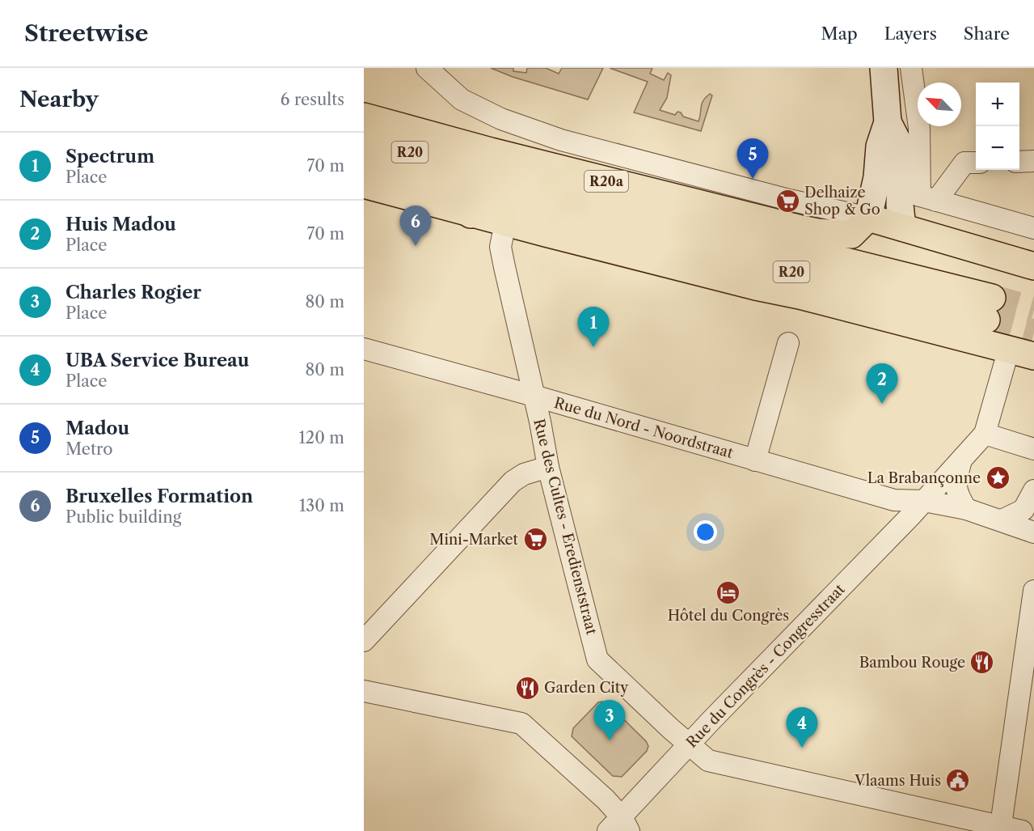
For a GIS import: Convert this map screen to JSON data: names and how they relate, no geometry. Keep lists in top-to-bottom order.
{
  "streets": {
    "main road": ["R20", "R20a"],
    "street": ["Rue du Nord - Noordstraat", "Rue des Cultes - Eredienststraat", "Rue du Congrès - Congresstraat"]
  },
  "crossings": [
    ["Rue du Nord - Noordstraat", "Rue des Cultes - Eredienststraat"],
    ["Rue du Nord - Noordstraat", "Rue du Congrès - Congresstraat"],
    ["Rue des Cultes - Eredienststraat", "Rue du Congrès - Congresstraat"]
  ],
  "places": {
    "supermarket": ["Delhaize Shop & Go", "Mini-Market"],
    "place": ["La Brabançonne"],
    "hotel": ["Hôtel du Congrès"],
    "restaurant": ["Bambou Rouge", "Garden City"],
    "public building": ["Vlaams Huis"]
  },
  "north": "top left",
  "page": {
    "header": "Streetwise",
    "nav": ["Map", "Layers", "Share"],
    "heading": ["Nearby", "6 results"],
    "map_buttons": ["+", "−"],
    "list": [
      {
        "mark": "1",
        "name": "Spectrum",
        "note": "Place",
        "value": "70 m"
      },
      {
        "mark": "2",
        "name": "Huis Madou",
        "note": "Place",
        "value": "70 m"
      },
      {
        "mark": "3",
        "name": "Charles Rogier",
        "note": "Place",
        "value": "80 m"
      },
      {
        "mark": "4",
        "name": "UBA Service Bureau",
        "note": "Place",
        "value": "80 m"
      },
      {
        "mark": "5",
        "name": "Madou",
        "note": "Metro",
        "value": "120 m"
      },
      {
        "mark": "6",
        "name": "Bruxelles Formation",
        "note": "Public building",
        "value": "130 m"
      }
    ],
    "pins": [
      "5",
      "6",
      "1",
      "2",
      "3",
      "4"
    ]
  }
}
